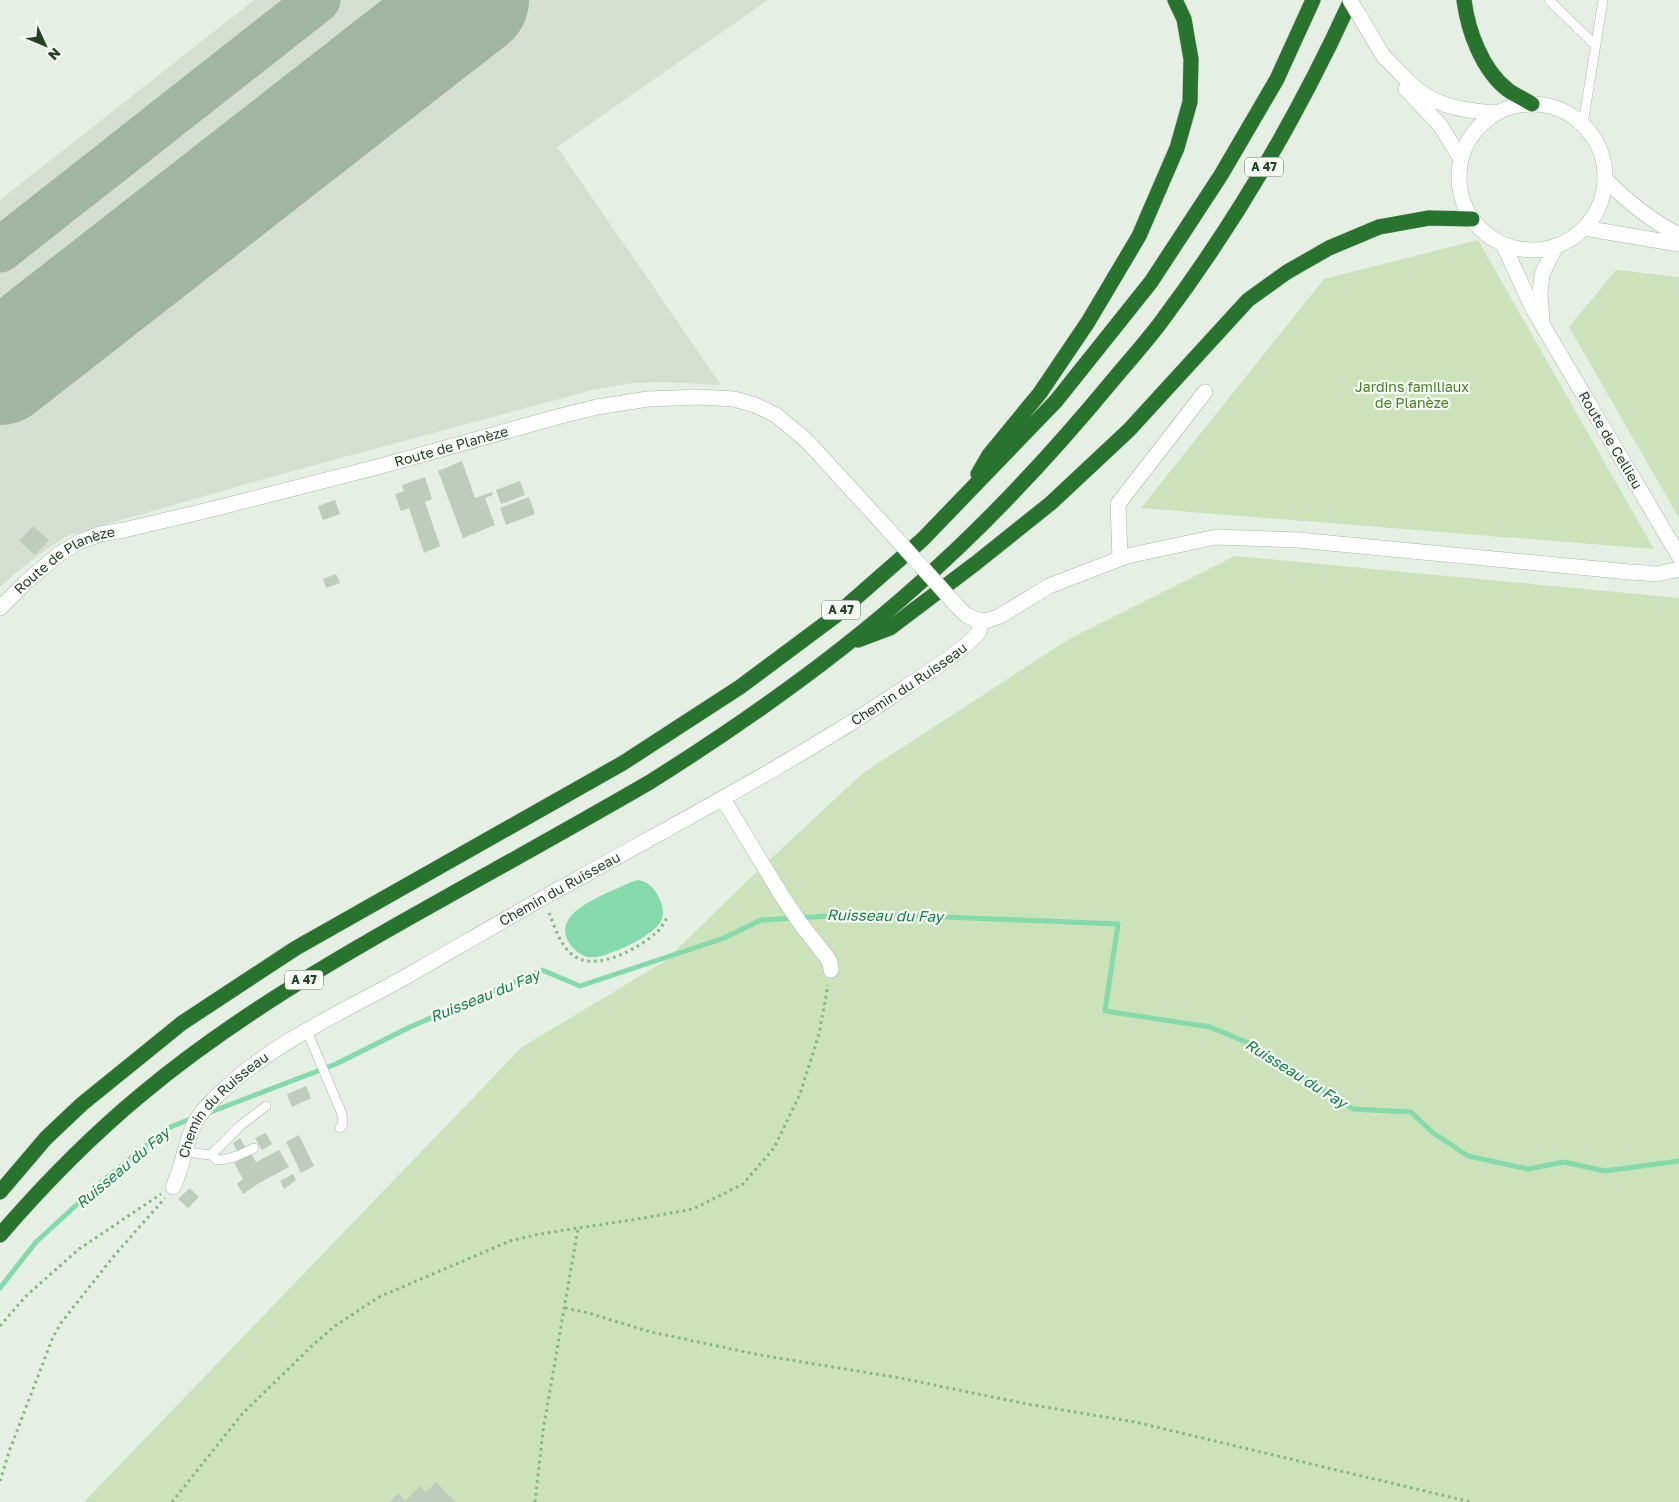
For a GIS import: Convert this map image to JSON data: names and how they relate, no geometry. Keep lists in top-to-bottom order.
{
  "streets": {
    "highway": ["A 47"],
    "street": ["Route de Cellieu", "Route de Planèze", "Chemin du Ruisseau"]
  },
  "crossings": [
    ["Route de Planèze", "Chemin du Ruisseau"]
  ],
  "water": ["Ruisseau du Fay"],
  "parks": ["Jardins familiaux de Planèze"],
  "north": "bottom right"
}
